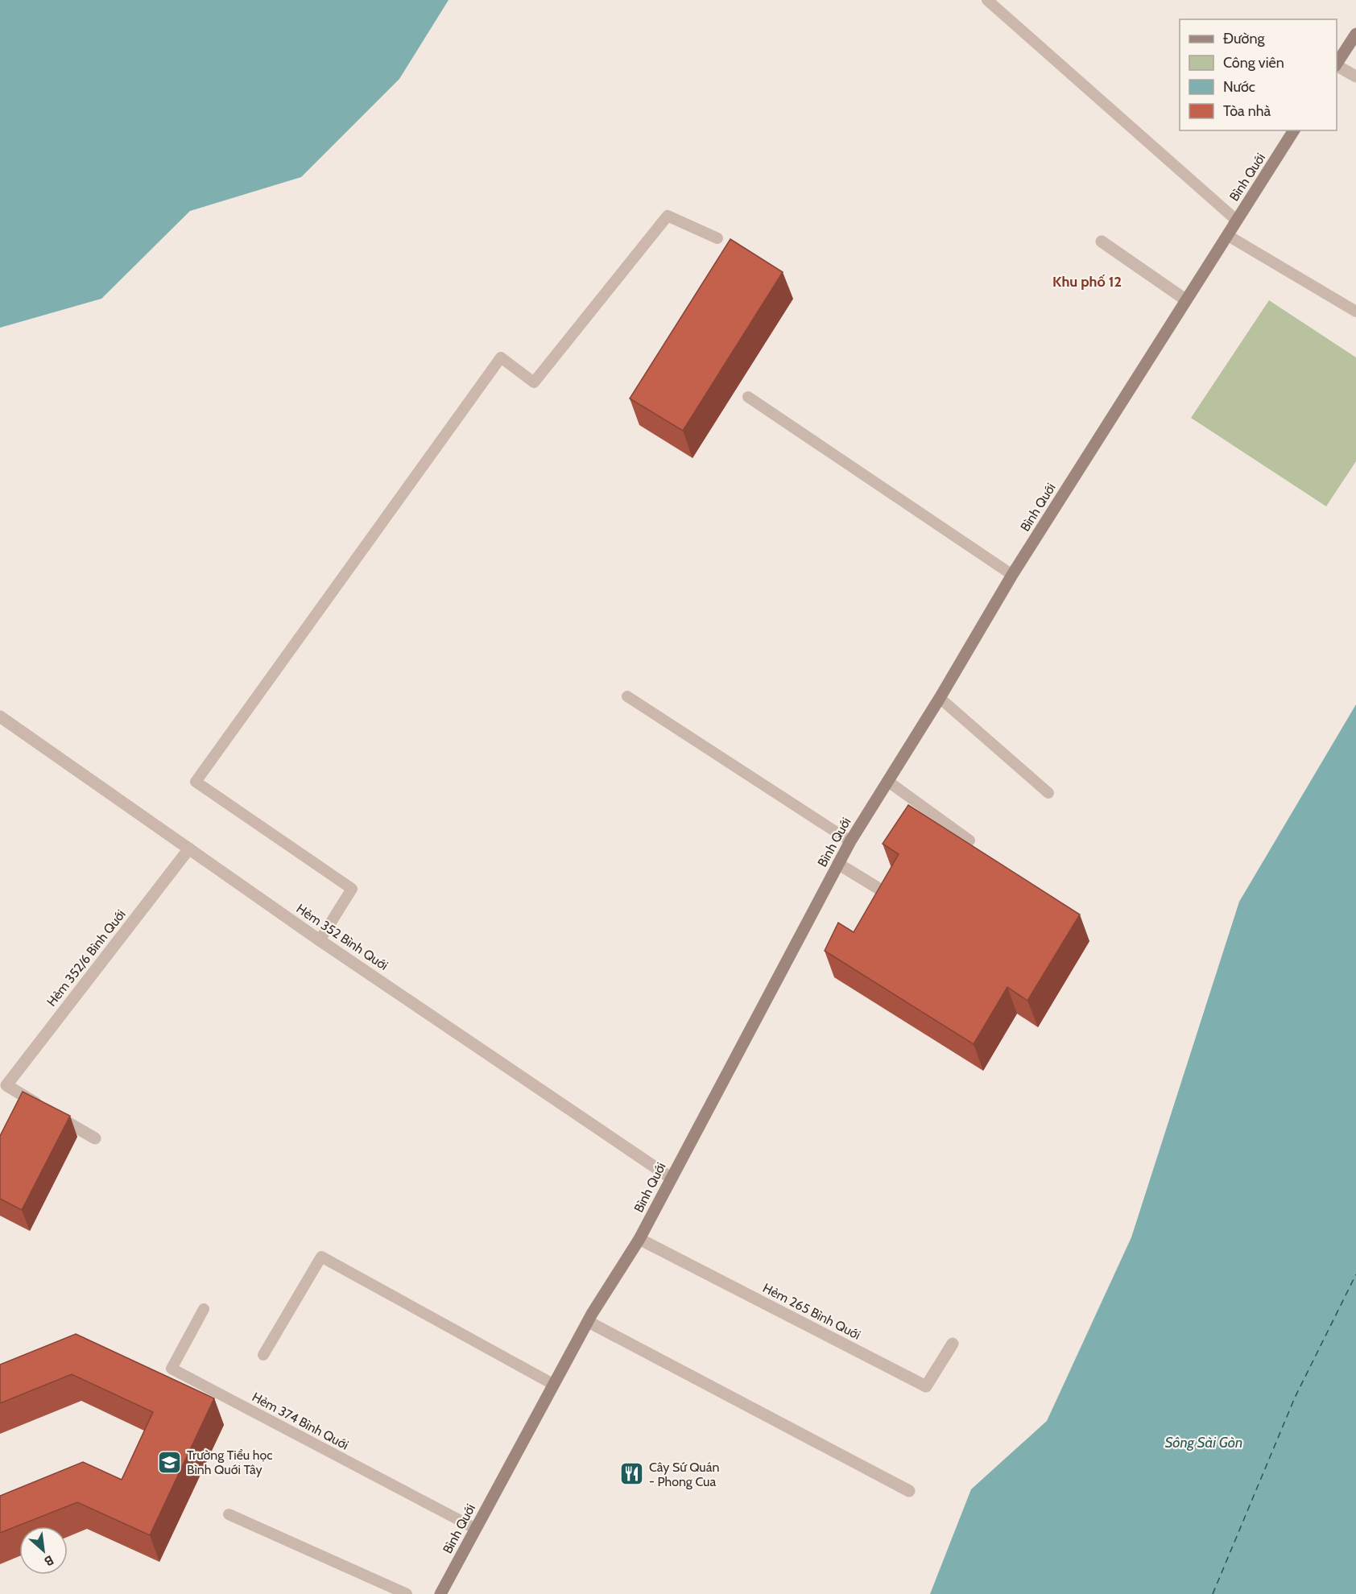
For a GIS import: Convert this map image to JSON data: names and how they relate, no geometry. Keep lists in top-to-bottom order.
{
  "streets": {
    "main road": ["Bình Quới"],
    "street": ["Hẻm 352 Bình Quới", "Hẻm 352/6 Bình Quới", "Hẻm 265 Bình Quới"],
    "lane": ["Hẻm 374 Bình Quới"]
  },
  "crossings": [
    ["Bình Quới", "Hẻm 352 Bình Quới"],
    ["Bình Quới", "Hẻm 265 Bình Quới"],
    ["Bình Quới", "Hẻm 374 Bình Quới"],
    ["Hẻm 352 Bình Quới", "Hẻm 352/6 Bình Quới"]
  ],
  "districts": ["Khu phố 12"],
  "water": ["Sông Sài Gòn"],
  "places": {
    "school or university": ["Trường Tiểu học Bình Quới Tây"],
    "restaurant": ["Cây Sứ Quán - Phong Cua"]
  },
  "legend": [
    "Đường",
    "Công viên",
    "Nước",
    "Tòa nhà"
  ],
  "north": "bottom right"
}
